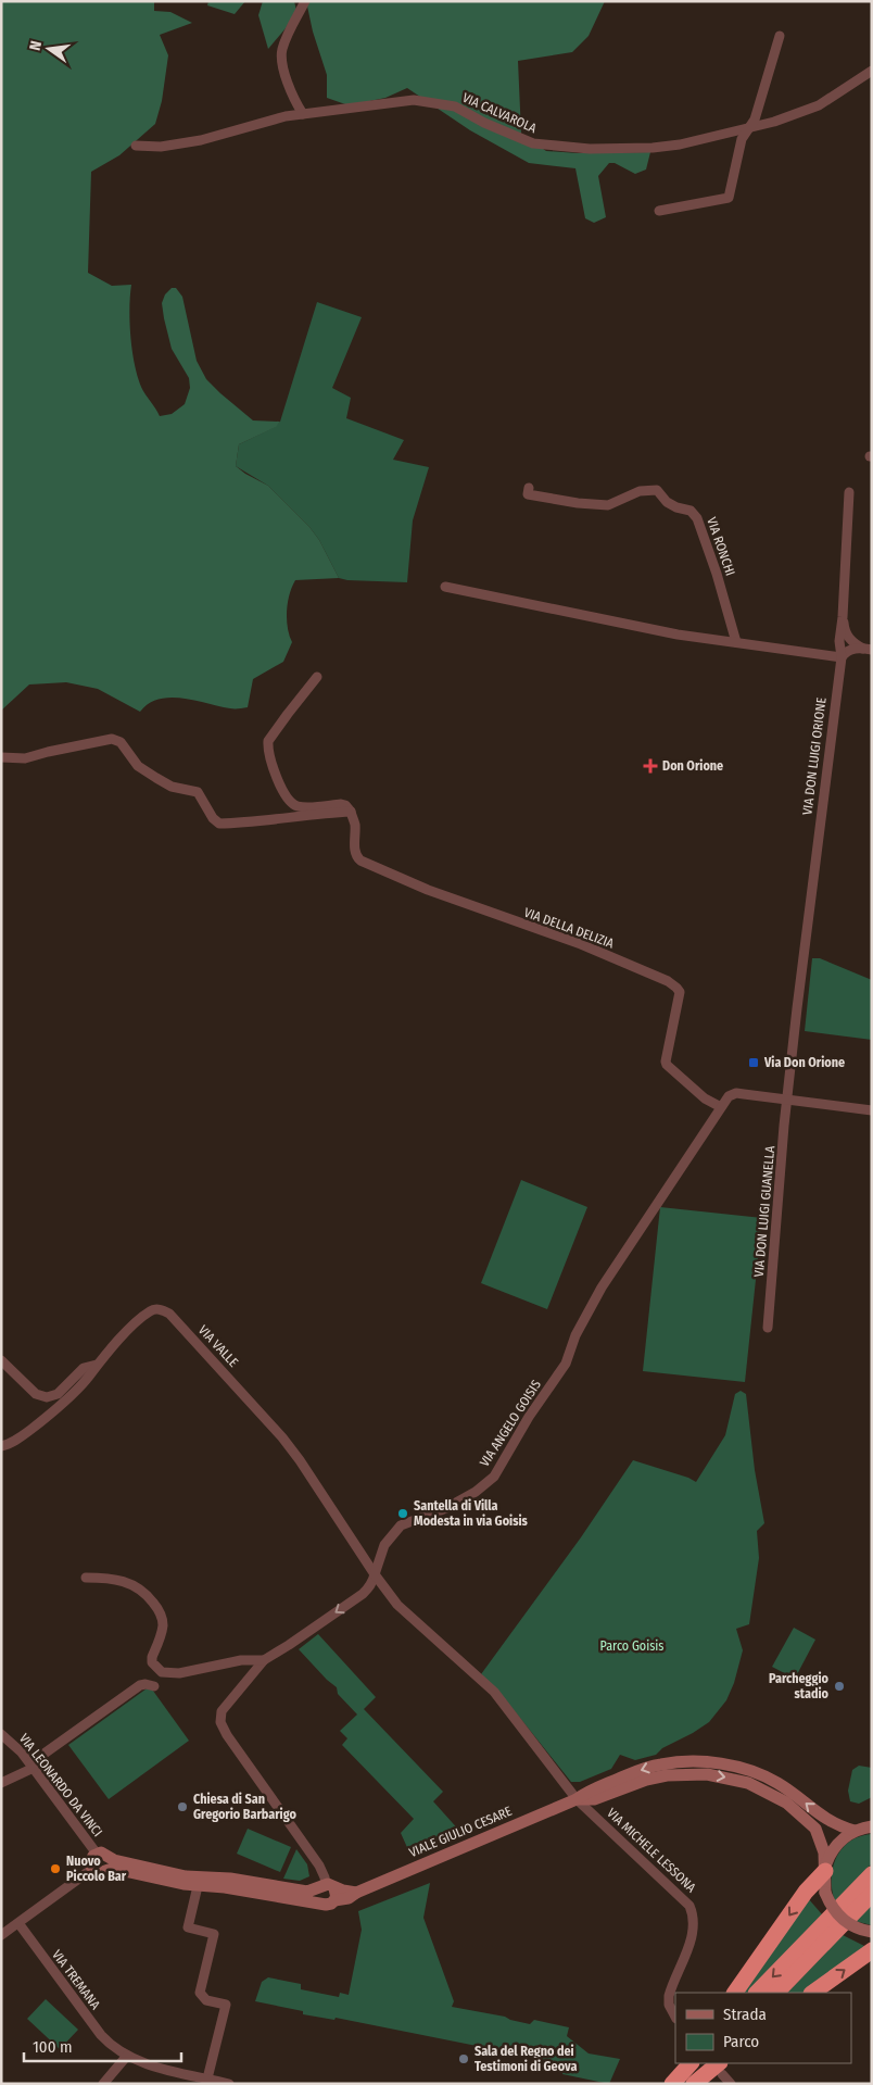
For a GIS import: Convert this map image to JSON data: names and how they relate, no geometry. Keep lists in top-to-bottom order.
{
  "streets": {
    "street": [
      "VIA CALVAROLA",
      "VIA RONCHI",
      "VIA DON LUIGI ORIONE",
      "VIA DELLA DELIZIA",
      "VIA DON LUIGI GUANELLA",
      "VIA VALLE",
      "VIA ANGELO GOISIS",
      "VIA LEONARDO DA VINCI",
      "VIALE GIULIO CESARE",
      "VIA MICHELE LESSONA",
      "VIA TREMANA"
    ]
  },
  "crossings": [
    ["VIA DON LUIGI ORIONE", "VIA DON LUIGI GUANELLA"],
    ["VIA DON LUIGI ORIONE", "VIA ANGELO GOISIS"],
    ["VIA DELLA DELIZIA", "VIA ANGELO GOISIS"],
    ["VIA DON LUIGI GUANELLA", "VIA ANGELO GOISIS"],
    ["VIA VALLE", "VIA ANGELO GOISIS"],
    ["VIA LEONARDO DA VINCI", "VIALE GIULIO CESARE"],
    ["VIALE GIULIO CESARE", "VIA MICHELE LESSONA"]
  ],
  "parks": ["Parco Goisis"],
  "places": {
    "health": ["Don Orione"],
    "transit": ["Via Don Orione"],
    "other": [
      "Santella di Villa Modesta in via Goisis",
      "Parcheggio stadio",
      "Chiesa di San Gregorio Barbarigo",
      "Nuovo Piccolo Bar",
      "Sala del Regno dei Testimoni di Geova"
    ]
  },
  "legend": ["Strada", "Parco"],
  "scale_bar": "100 m",
  "north": "left"
}
